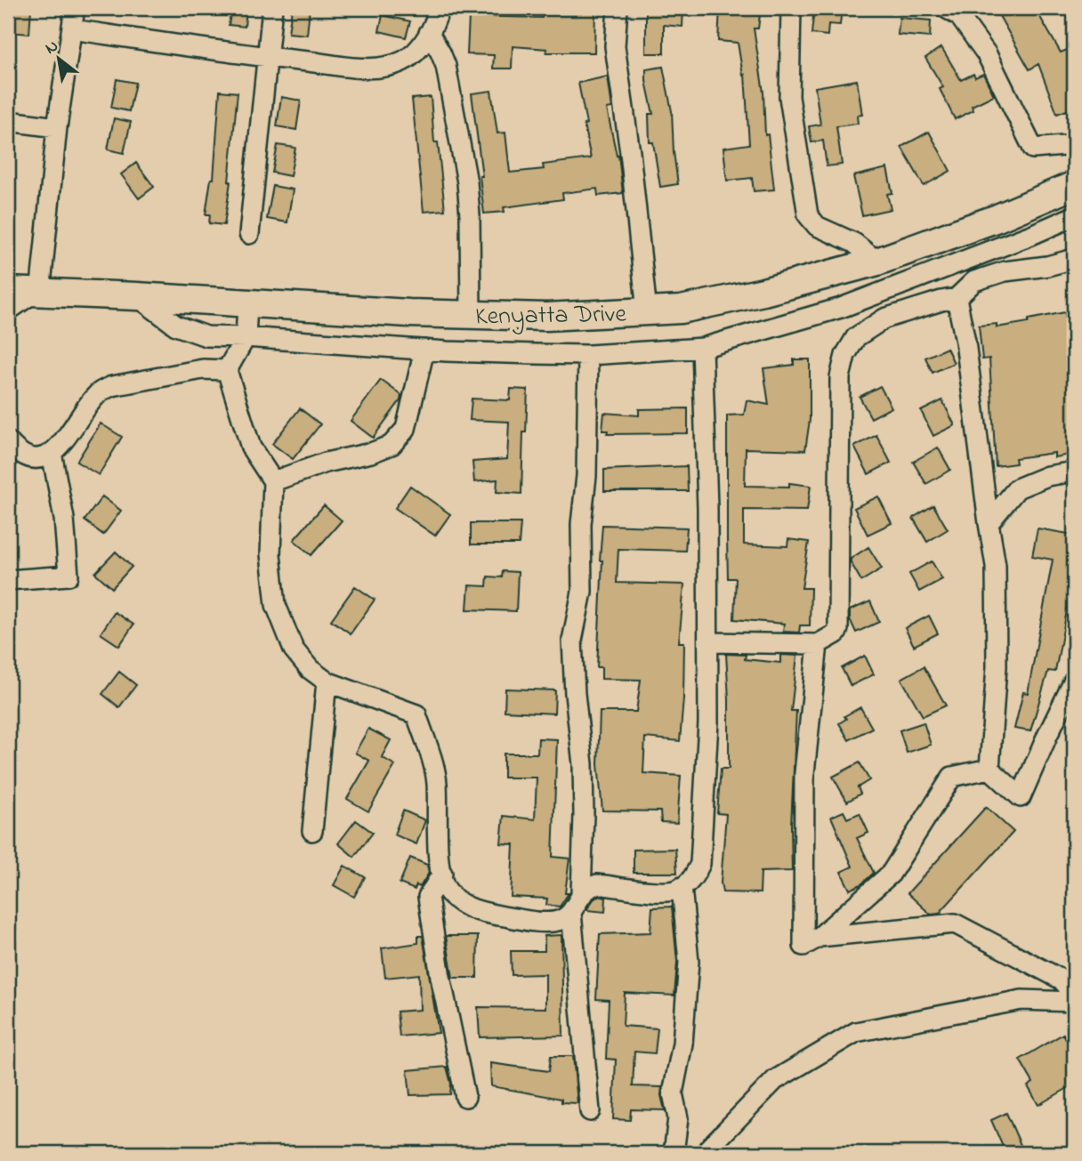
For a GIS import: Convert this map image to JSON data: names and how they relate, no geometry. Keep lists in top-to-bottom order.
{
  "streets": {
    "main road": ["Kenyatta Drive"]
  },
  "north": "top left"
}
